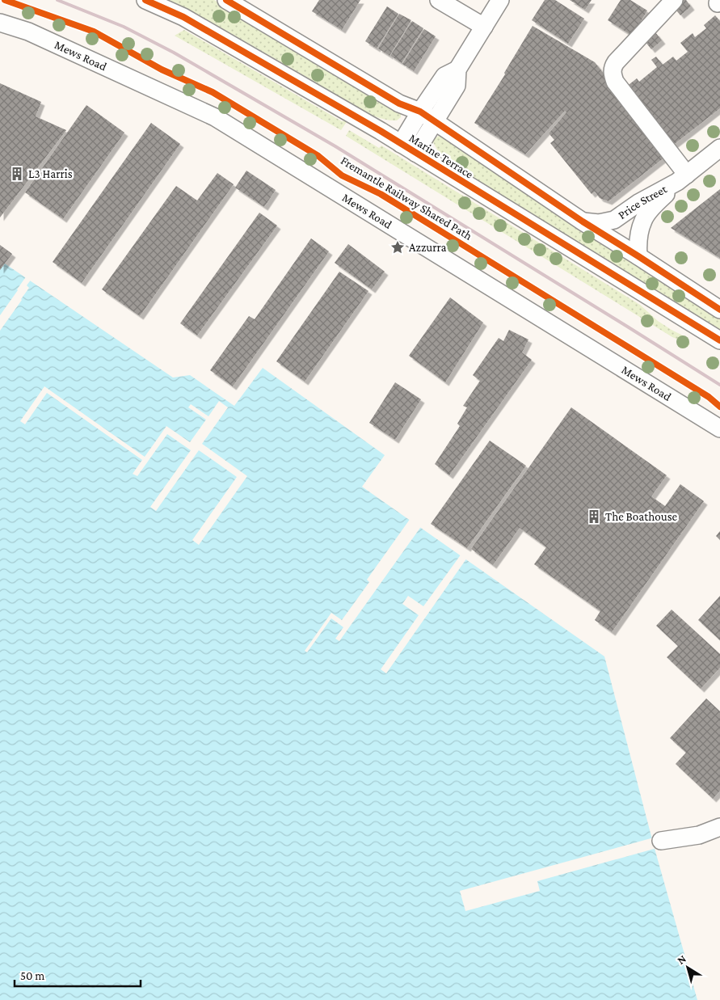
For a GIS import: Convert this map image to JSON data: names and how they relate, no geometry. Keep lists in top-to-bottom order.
{
  "streets": {
    "street": ["Mews Road", "Marine Terrace", "Price Street"],
    "cycle path": ["Fremantle Railway Shared Path"]
  },
  "crossings": [
    ["Marine Terrace", "Price Street"]
  ],
  "places": {
    "building": ["L3 Harris", "The Boathouse"],
    "place": ["Azzurra"]
  },
  "scale_bar": "50 m",
  "north": "top left"
}
